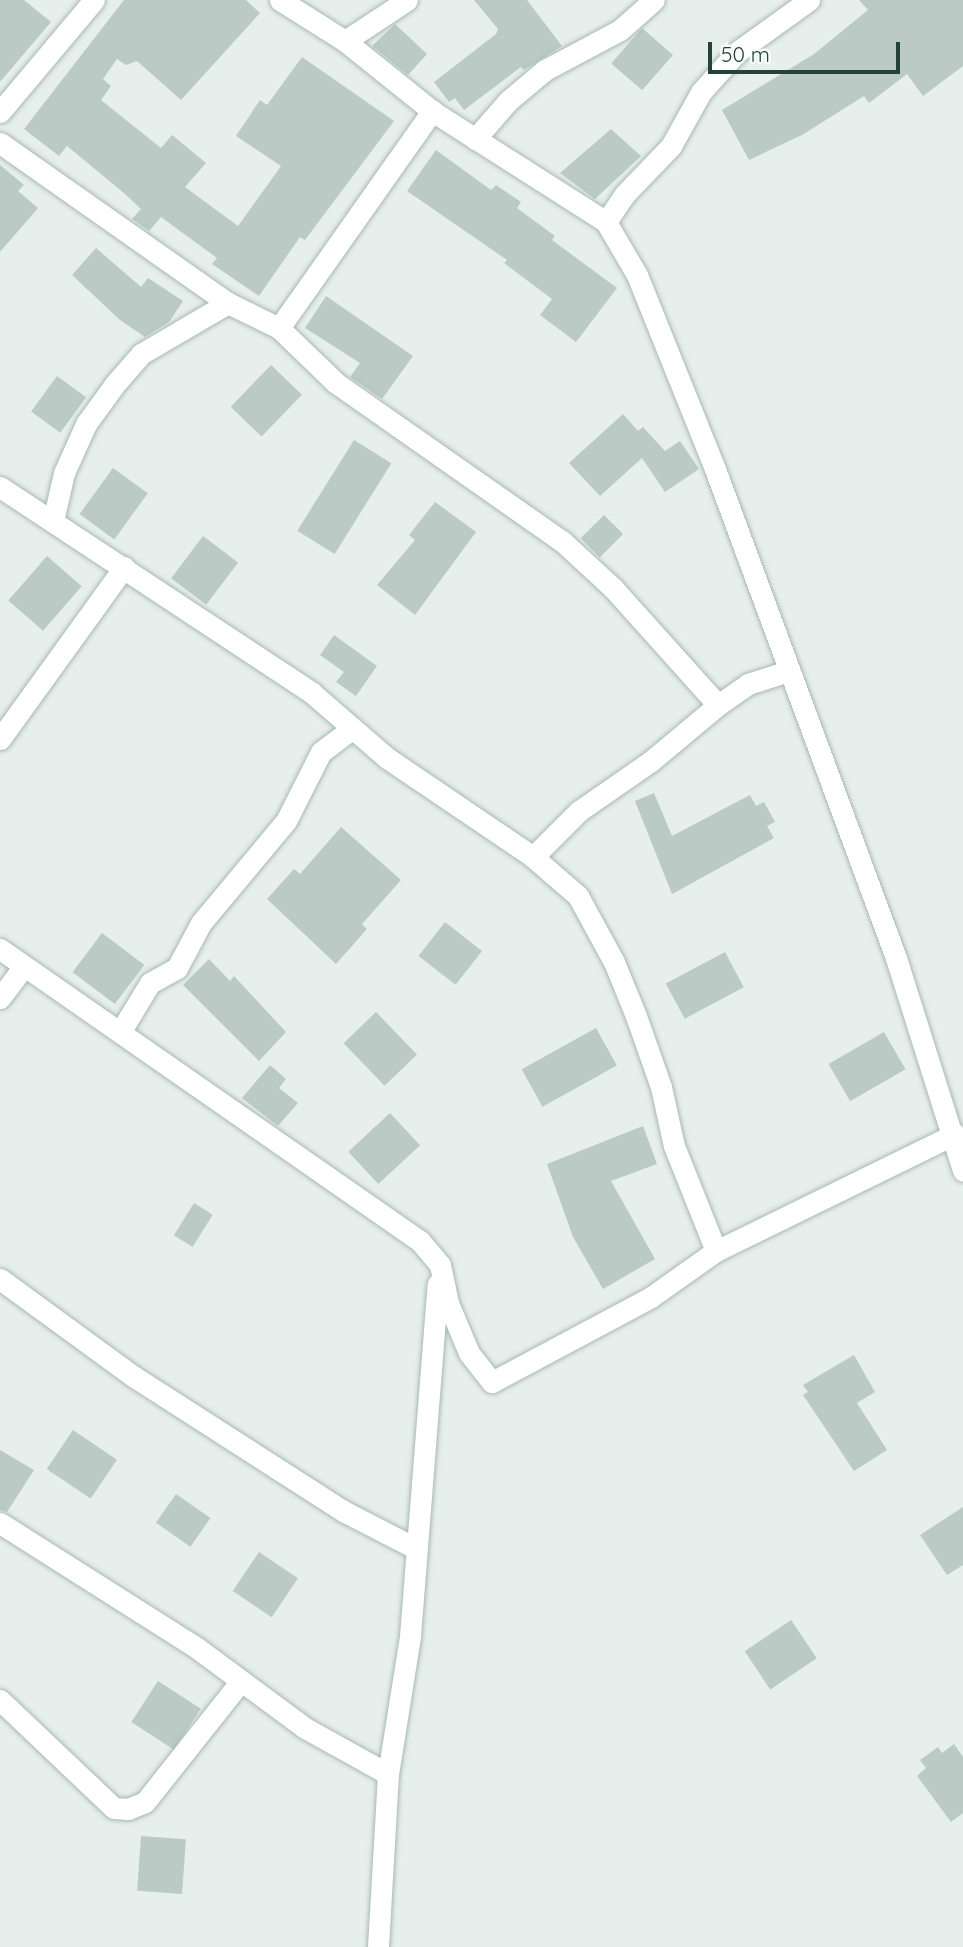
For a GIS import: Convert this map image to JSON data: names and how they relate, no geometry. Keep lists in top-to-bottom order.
{
  "scale_bar": "50 m"
}
